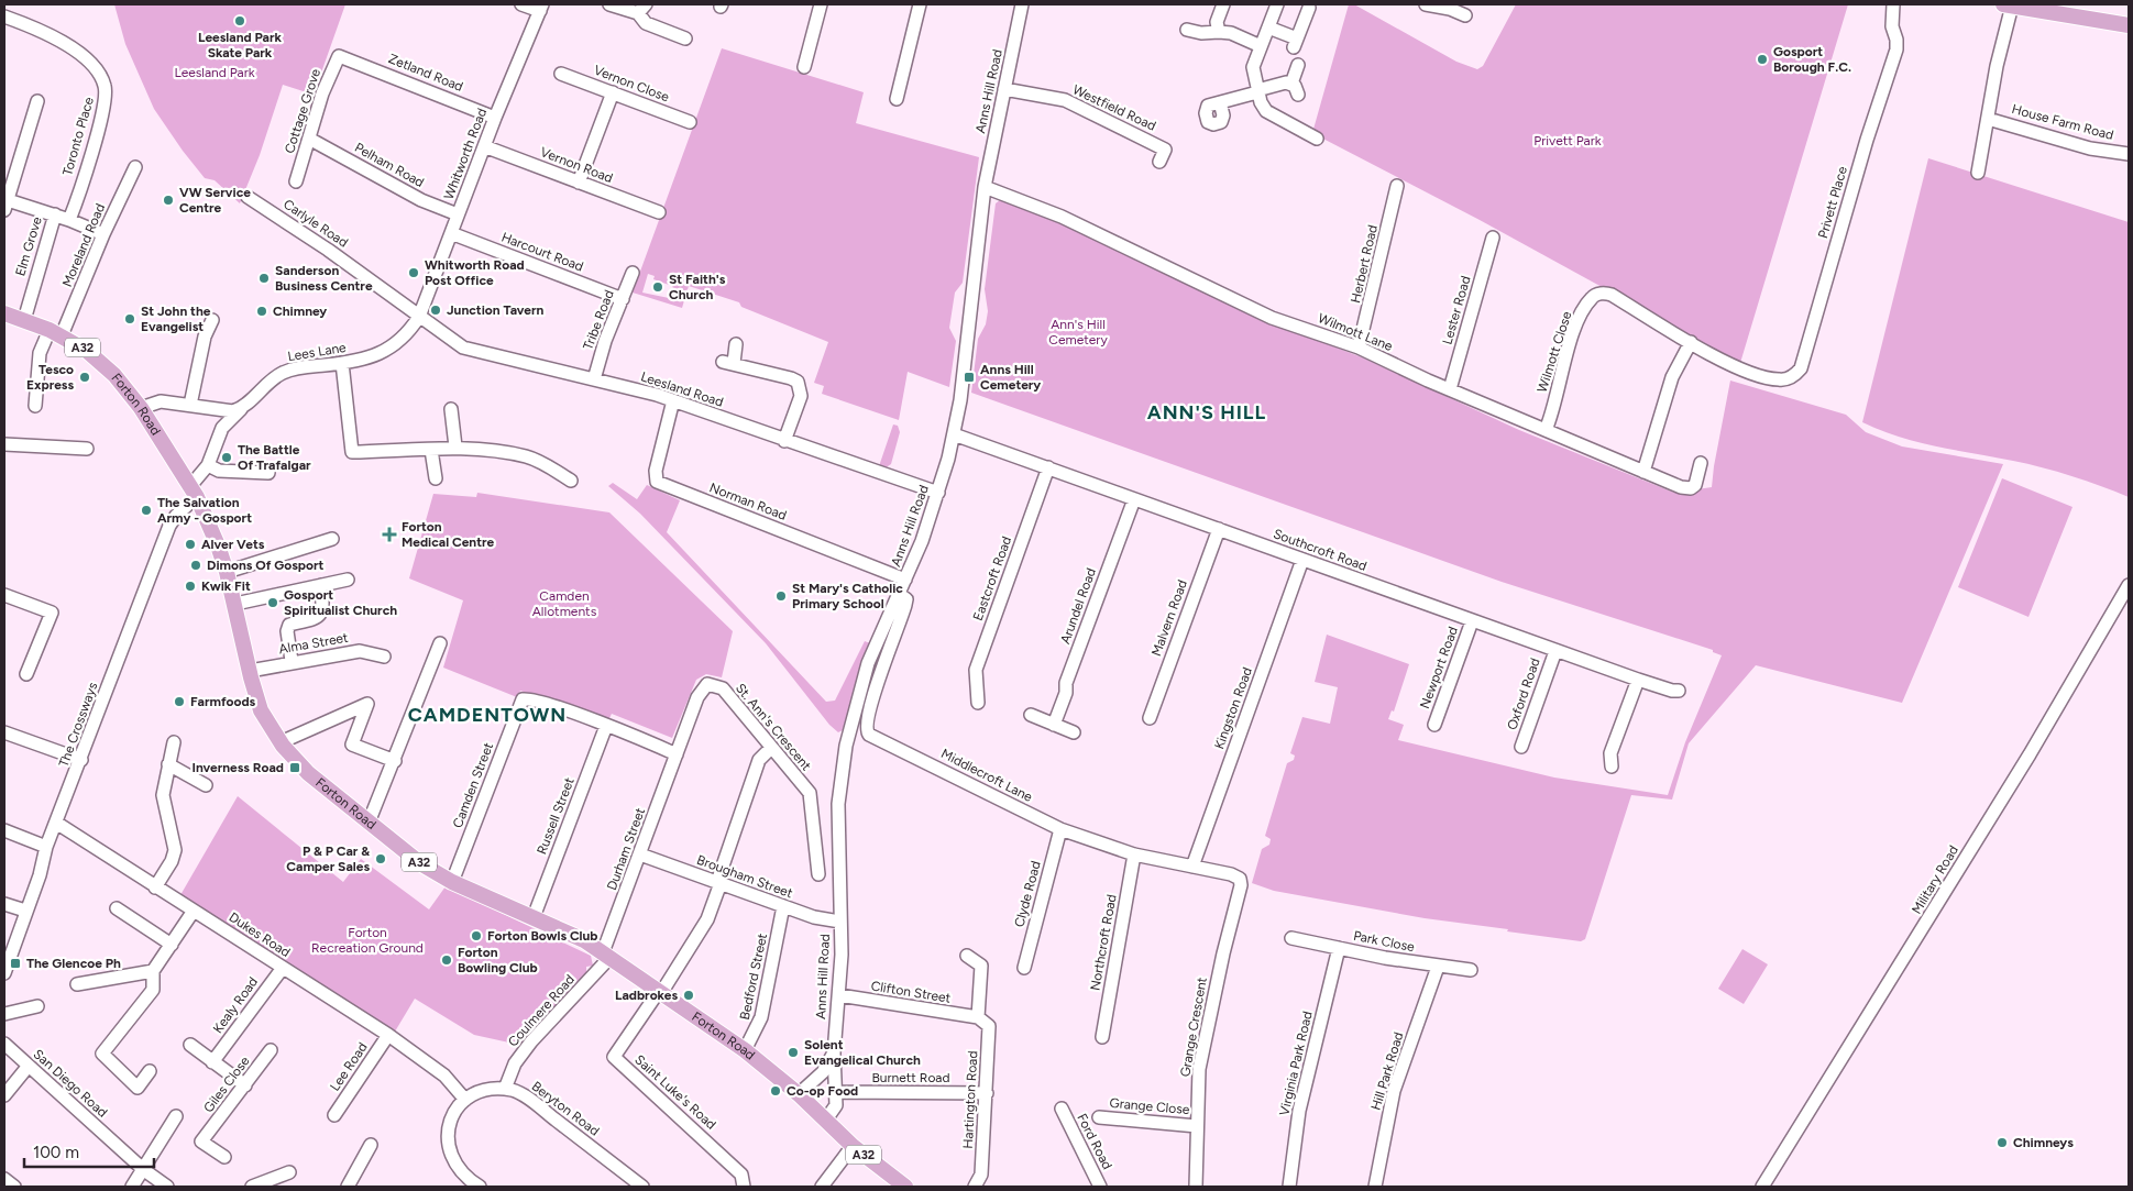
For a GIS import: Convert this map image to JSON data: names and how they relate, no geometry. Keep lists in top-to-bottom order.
{
  "streets": {
    "main road": ["A32", "Forton Road"],
    "street": [
      "Zetland Road",
      "Vernon Close",
      "Anns Hill Road",
      "Westfield Road",
      "Cottage Grove",
      "House Farm Road",
      "Toronto Place",
      "Whitworth Road",
      "Pelham Road",
      "Vernon Road",
      "Privett Place",
      "Carlyle Road",
      "Moreland Road",
      "Elm Grove",
      "Harcourt Road",
      "Herbert Road",
      "Lester Road",
      "Tribe Road",
      "Wilmott Lane",
      "Lees Lane",
      "Wilmott Close",
      "Leesland Road",
      "Norman Road",
      "Southcroft Road",
      "Eastcroft Road",
      "Arundel Road",
      "Malvern Road",
      "Alma Street",
      "Newport Road",
      "Oxford Road",
      "Kingston Road",
      "The Crossways",
      "St. Ann's Crescent",
      "Middlecroft Lane",
      "Camden Street",
      "Russell Street",
      "Durham Street",
      "Brougham Street",
      "Military Road",
      "Clyde Road",
      "Dukes Road",
      "Park Close",
      "Northcroft Road",
      "Bedford Street",
      "Clifton Street",
      "Kealy Road",
      "Coulmere Road",
      "Grange Crescent",
      "Virginia Park Road",
      "Lee Road",
      "Hill Park Road",
      "Burnett Road",
      "San Diego Road",
      "Giles Close",
      "Saint Luke's Road",
      "Hartington Road",
      "Grange Close",
      "Beryton Road",
      "Ford Road"
    ]
  },
  "crossings": [
    ["Zetland Road", "Cottage Grove"],
    ["Zetland Road", "Whitworth Road"],
    ["Anns Hill Road", "Westfield Road"],
    ["Anns Hill Road", "Wilmott Lane"],
    ["Anns Hill Road", "A32"],
    ["Anns Hill Road", "Leesland Road"],
    ["Anns Hill Road", "Forton Road"],
    ["Anns Hill Road", "Norman Road"],
    ["Anns Hill Road", "Southcroft Road"],
    ["Anns Hill Road", "Middlecroft Lane"],
    ["Anns Hill Road", "Brougham Street"],
    ["Anns Hill Road", "Clifton Street"],
    ["Anns Hill Road", "Burnett Road"],
    ["Cottage Grove", "Pelham Road"],
    ["Whitworth Road", "Pelham Road"],
    ["Whitworth Road", "Vernon Road"],
    ["Whitworth Road", "Carlyle Road"],
    ["Whitworth Road", "Harcourt Road"],
    ["Whitworth Road", "Lees Lane"],
    ["Whitworth Road", "Leesland Road"],
    ["Privett Place", "Wilmott Close"],
    ["Carlyle Road", "Lees Lane"],
    ["Carlyle Road", "Leesland Road"],
    ["Moreland Road", "Forton Road"],
    ["Elm Grove", "Forton Road"],
    ["Harcourt Road", "Tribe Road"],
    ["Herbert Road", "Wilmott Lane"],
    ["Lester Road", "Wilmott Lane"],
    ["Tribe Road", "Leesland Road"],
    ["Wilmott Lane", "Wilmott Close"],
    ["A32", "Forton Road"],
    ["Lees Lane", "Leesland Road"],
    ["Lees Lane", "The Crossways"],
    ["Leesland Road", "Norman Road"],
    ["Forton Road", "Alma Street"],
    ["Forton Road", "The Crossways"],
    ["Forton Road", "Camden Street"],
    ["Forton Road", "Russell Street"],
    ["Forton Road", "Durham Street"],
    ["Forton Road", "Bedford Street"],
    ["Forton Road", "Coulmere Road"],
    ["Forton Road", "Saint Luke's Road"],
    ["Southcroft Road", "Eastcroft Road"],
    ["Southcroft Road", "Arundel Road"],
    ["Southcroft Road", "Malvern Road"],
    ["Southcroft Road", "Newport Road"],
    ["Southcroft Road", "Oxford Road"],
    ["Southcroft Road", "Kingston Road"],
    ["Kingston Road", "Middlecroft Lane"],
    ["The Crossways", "Dukes Road"],
    ["St. Ann's Crescent", "Durham Street"],
    ["Middlecroft Lane", "Clyde Road"],
    ["Middlecroft Lane", "Northcroft Road"],
    ["Middlecroft Lane", "Grange Crescent"],
    ["Camden Street", "Russell Street"],
    ["Durham Street", "Brougham Street"],
    ["Durham Street", "Coulmere Road"],
    ["Brougham Street", "Bedford Street"],
    ["Dukes Road", "Kealy Road"],
    ["Dukes Road", "Lee Road"],
    ["Park Close", "Virginia Park Road"],
    ["Park Close", "Hill Park Road"],
    ["Clifton Street", "Hartington Road"],
    ["Coulmere Road", "Beryton Road"],
    ["Grange Crescent", "Grange Close"],
    ["Burnett Road", "Hartington Road"]
  ],
  "districts": ["ANN'S HILL", "CAMDENTOWN"],
  "parks": [
    "Leesland Park",
    "Privett Park",
    "Ann's Hill Cemetery",
    "Camden Allotments",
    "Forton Recreation Ground"
  ],
  "places": {
    "other": [
      "Leesland Park Skate Park",
      "Gosport Borough F.C.",
      "VW Service Centre",
      "Whitworth Road Post Office",
      "Sanderson Business Centre",
      "St Faith's Church",
      "Junction Tavern",
      "Chimney",
      "St John the Evangelist",
      "Tesco Express",
      "The Battle Of Trafalgar",
      "The Salvation Army - Gosport",
      "Alver Vets",
      "Dimons Of Gosport",
      "Kwik Fit",
      "St Mary's Catholic Primary School",
      "Gosport Spiritualist Church",
      "Farmfoods",
      "P & P Car & Camper Sales",
      "Forton Bowls Club",
      "Forton Bowling Club",
      "Ladbrokes",
      "Solent Evangelical Church",
      "Co-op Food",
      "Chimneys"
    ],
    "transit": ["Anns Hill Cemetery", "Inverness Road", "The Glencoe Ph"],
    "health": ["Forton Medical Centre"]
  },
  "scale_bar": "100 m"
}
